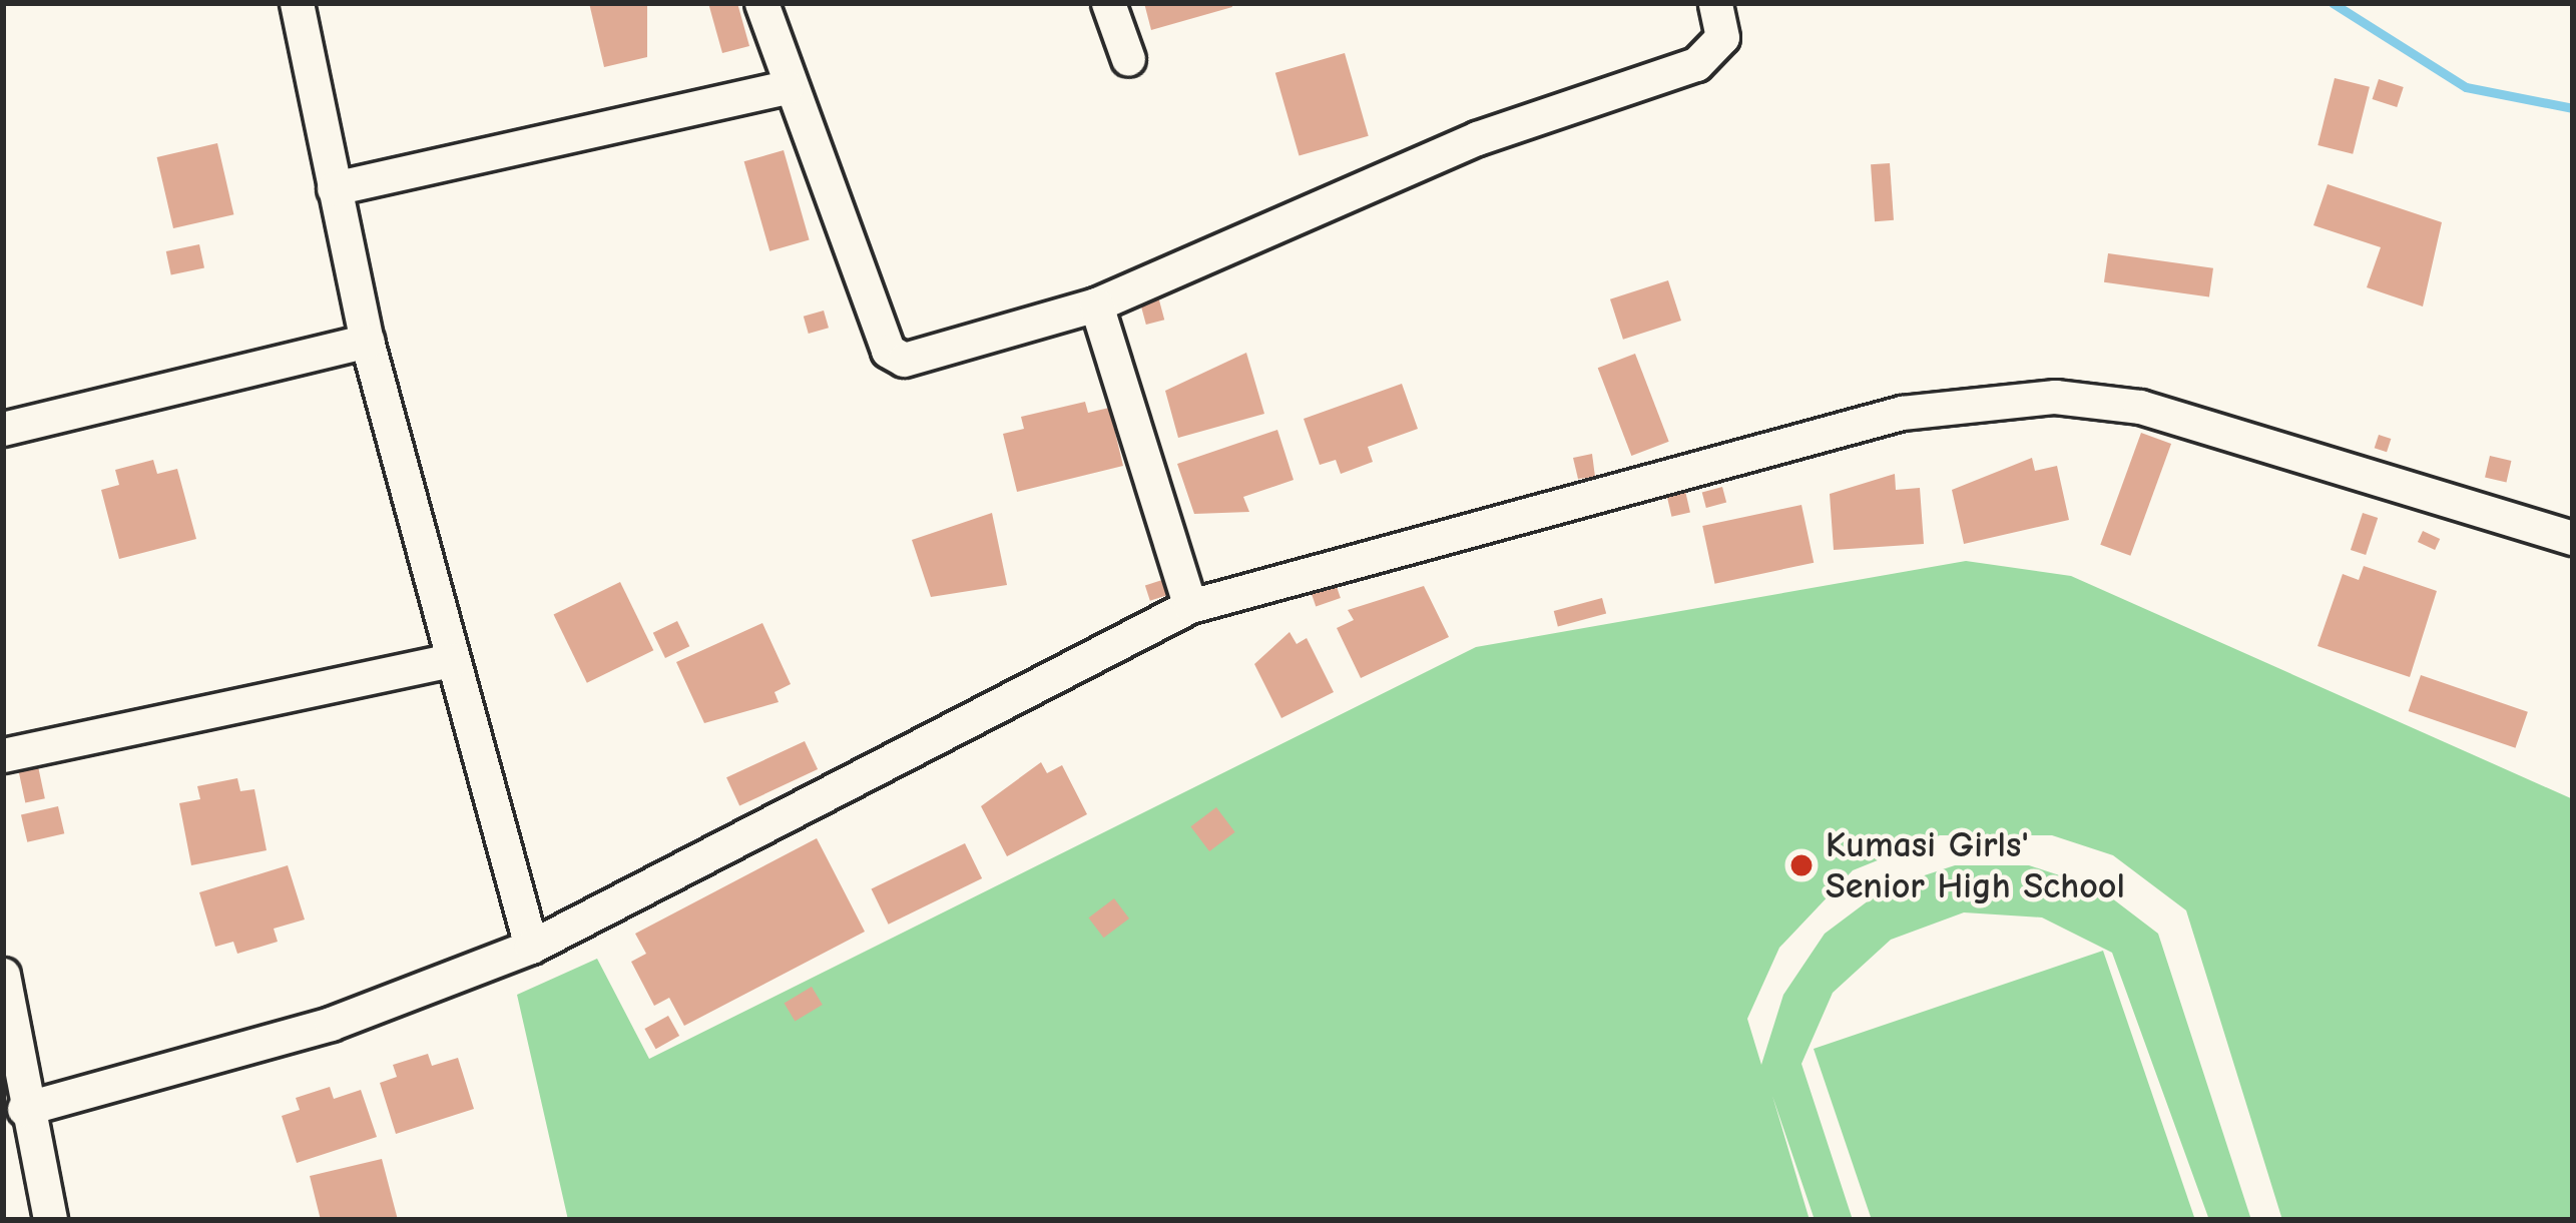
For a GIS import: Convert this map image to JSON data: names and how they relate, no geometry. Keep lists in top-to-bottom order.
{
  "places": ["Kumasi Girls' Senior High School"]
}
